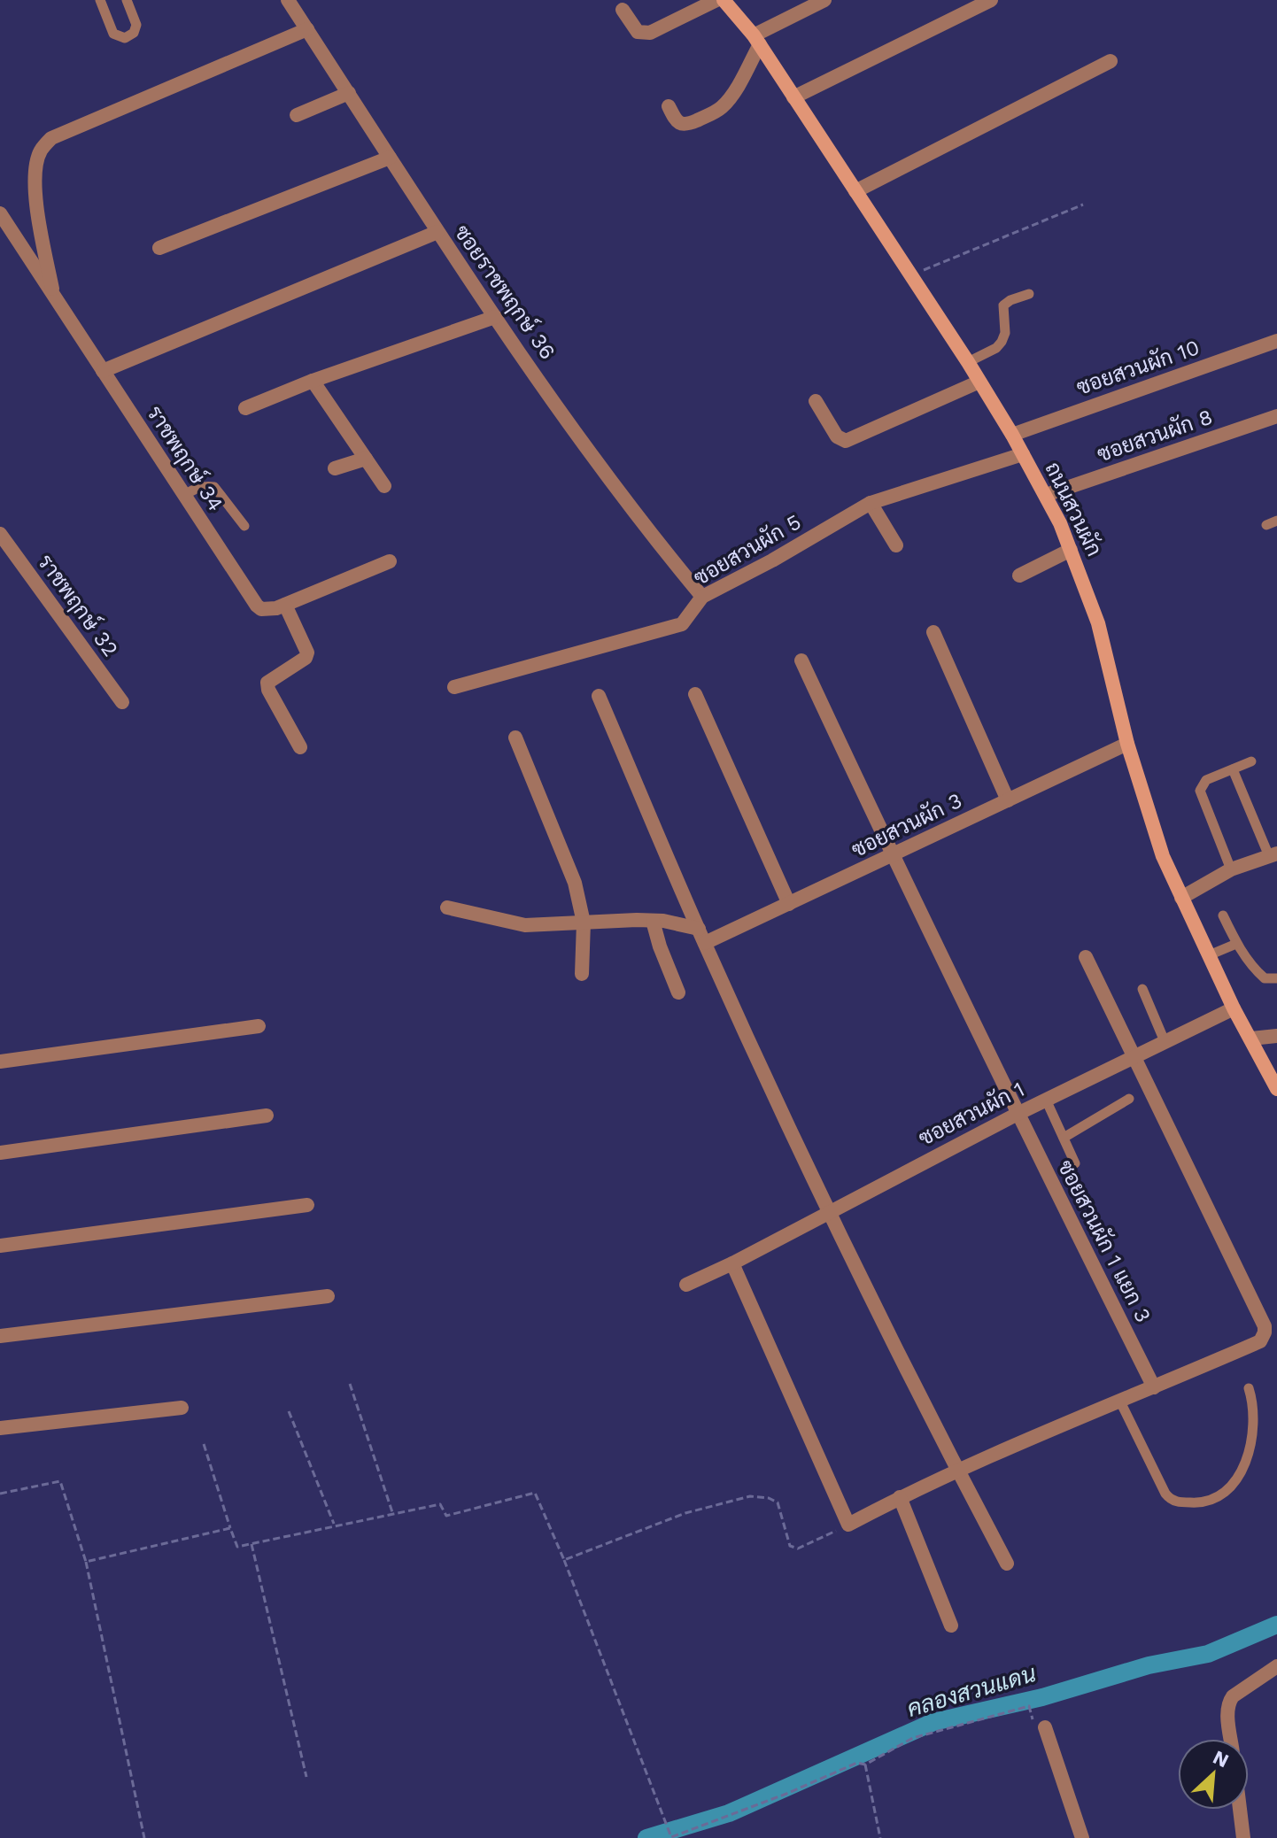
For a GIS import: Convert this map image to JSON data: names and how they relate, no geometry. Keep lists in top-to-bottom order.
{
  "streets": {
    "street": [
      "ซอยราชพฤกษ์ 36",
      "ซอยสวนผัก 10",
      "ซอยสวนผัก 8",
      "ราชพฤกษ์ 34",
      "ถนนสวนผัก",
      "ซอยสวนผัก 5",
      "ราชพฤกษ์ 32",
      "ซอยสวนผัก 3",
      "ซอยสวนผัก 1",
      "ซอยสวนผัก 1 แยก 3"
    ]
  },
  "crossings": [
    ["ซอยราชพฤกษ์ 36", "ซอยสวนผัก 5"],
    ["ซอยสวนผัก 10", "ถนนสวนผัก"],
    ["ซอยสวนผัก 8", "ถนนสวนผัก"],
    ["ถนนสวนผัก", "ซอยสวนผัก 5"],
    ["ถนนสวนผัก", "ซอยสวนผัก 3"],
    ["ถนนสวนผัก", "ซอยสวนผัก 1"],
    ["ซอยสวนผัก 3", "ซอยสวนผัก 1 แยก 3"],
    ["ซอยสวนผัก 1", "ซอยสวนผัก 1 แยก 3"]
  ],
  "water": ["คลองสวนแดน"],
  "north": "top right"
}
